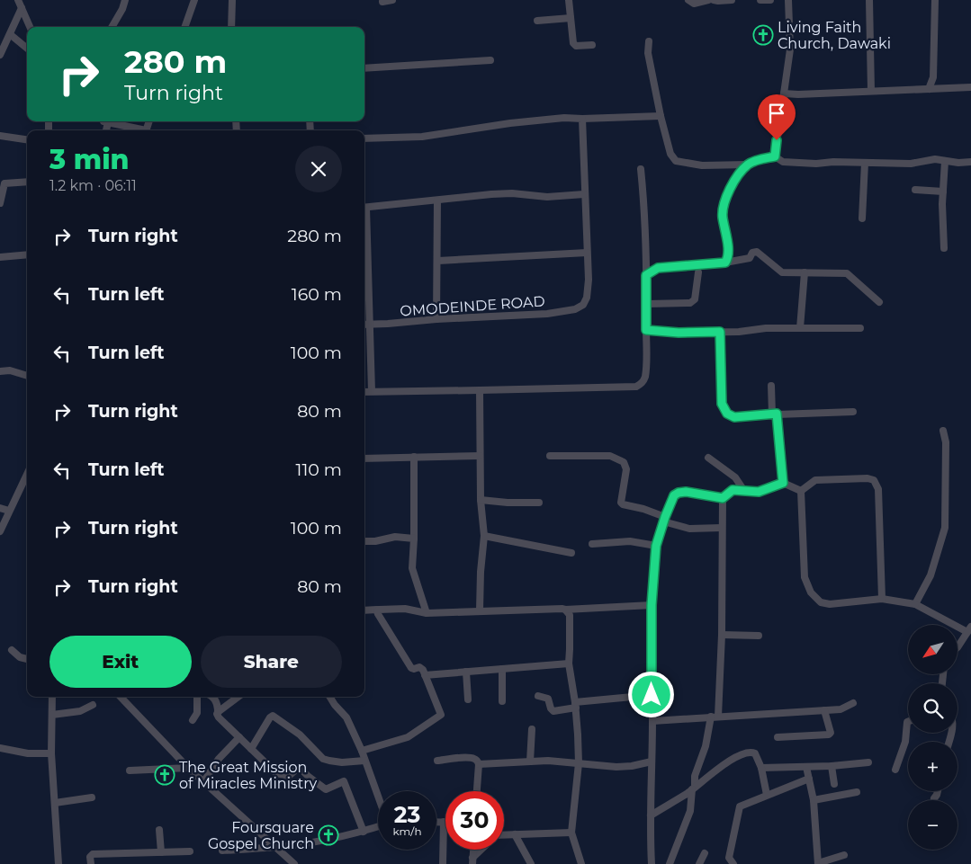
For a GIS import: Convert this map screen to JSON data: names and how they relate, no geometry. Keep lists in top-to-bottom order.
{
  "streets": {
    "street": ["OMODEINDE ROAD"]
  },
  "places": {
    "church": ["Living Faith Church, Dawaki", "The Great Mission of Miracles Ministry", "Foursquare Gospel Church"]
  },
  "north": "bottom left",
  "page": {
    "turn": ["280 m", "Turn right"],
    "heading": ["3 min", "1.2 km · 06:11"],
    "list": [
      {
        "name": "Turn right",
        "value": "280 m"
      },
      {
        "name": "Turn left",
        "value": "160 m"
      },
      {
        "name": "Turn left",
        "value": "100 m"
      },
      {
        "name": "Turn right",
        "value": "80 m"
      },
      {
        "name": "Turn left",
        "value": "110 m"
      },
      {
        "name": "Turn right",
        "value": "100 m"
      },
      {
        "name": "Turn right",
        "value": "80 m"
      }
    ],
    "map_buttons": ["+", "−"],
    "buttons": ["Exit", "Share"],
    "speed": "23 km/h",
    "limit": "30"
  }
}
